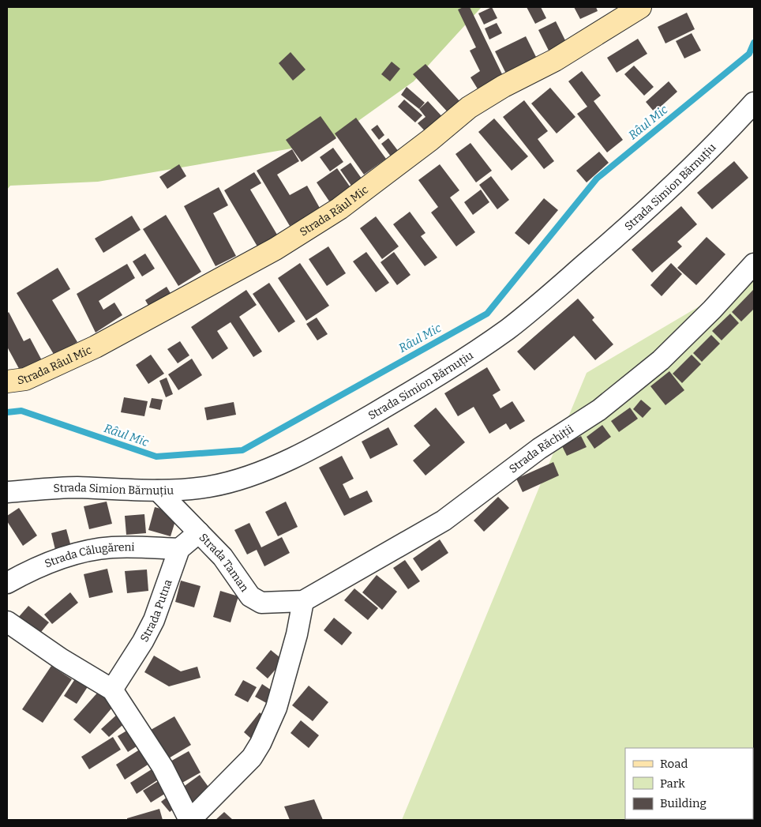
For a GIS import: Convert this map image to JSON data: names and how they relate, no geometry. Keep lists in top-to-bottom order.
{
  "streets": {
    "street": [
      "Strada Simion Bărnuțiu",
      "Strada Râul Mic",
      "Strada Răchiții",
      "Strada Călugăreni",
      "Strada Taman",
      "Strada Putna"
    ]
  },
  "crossings": [
    ["Strada Simion Bărnuțiu", "Strada Taman"],
    ["Strada Răchiții", "Strada Taman"],
    ["Strada Călugăreni", "Strada Putna"]
  ],
  "water": ["Râul Mic"],
  "legend": ["Road", "Park", "Building"]
}
